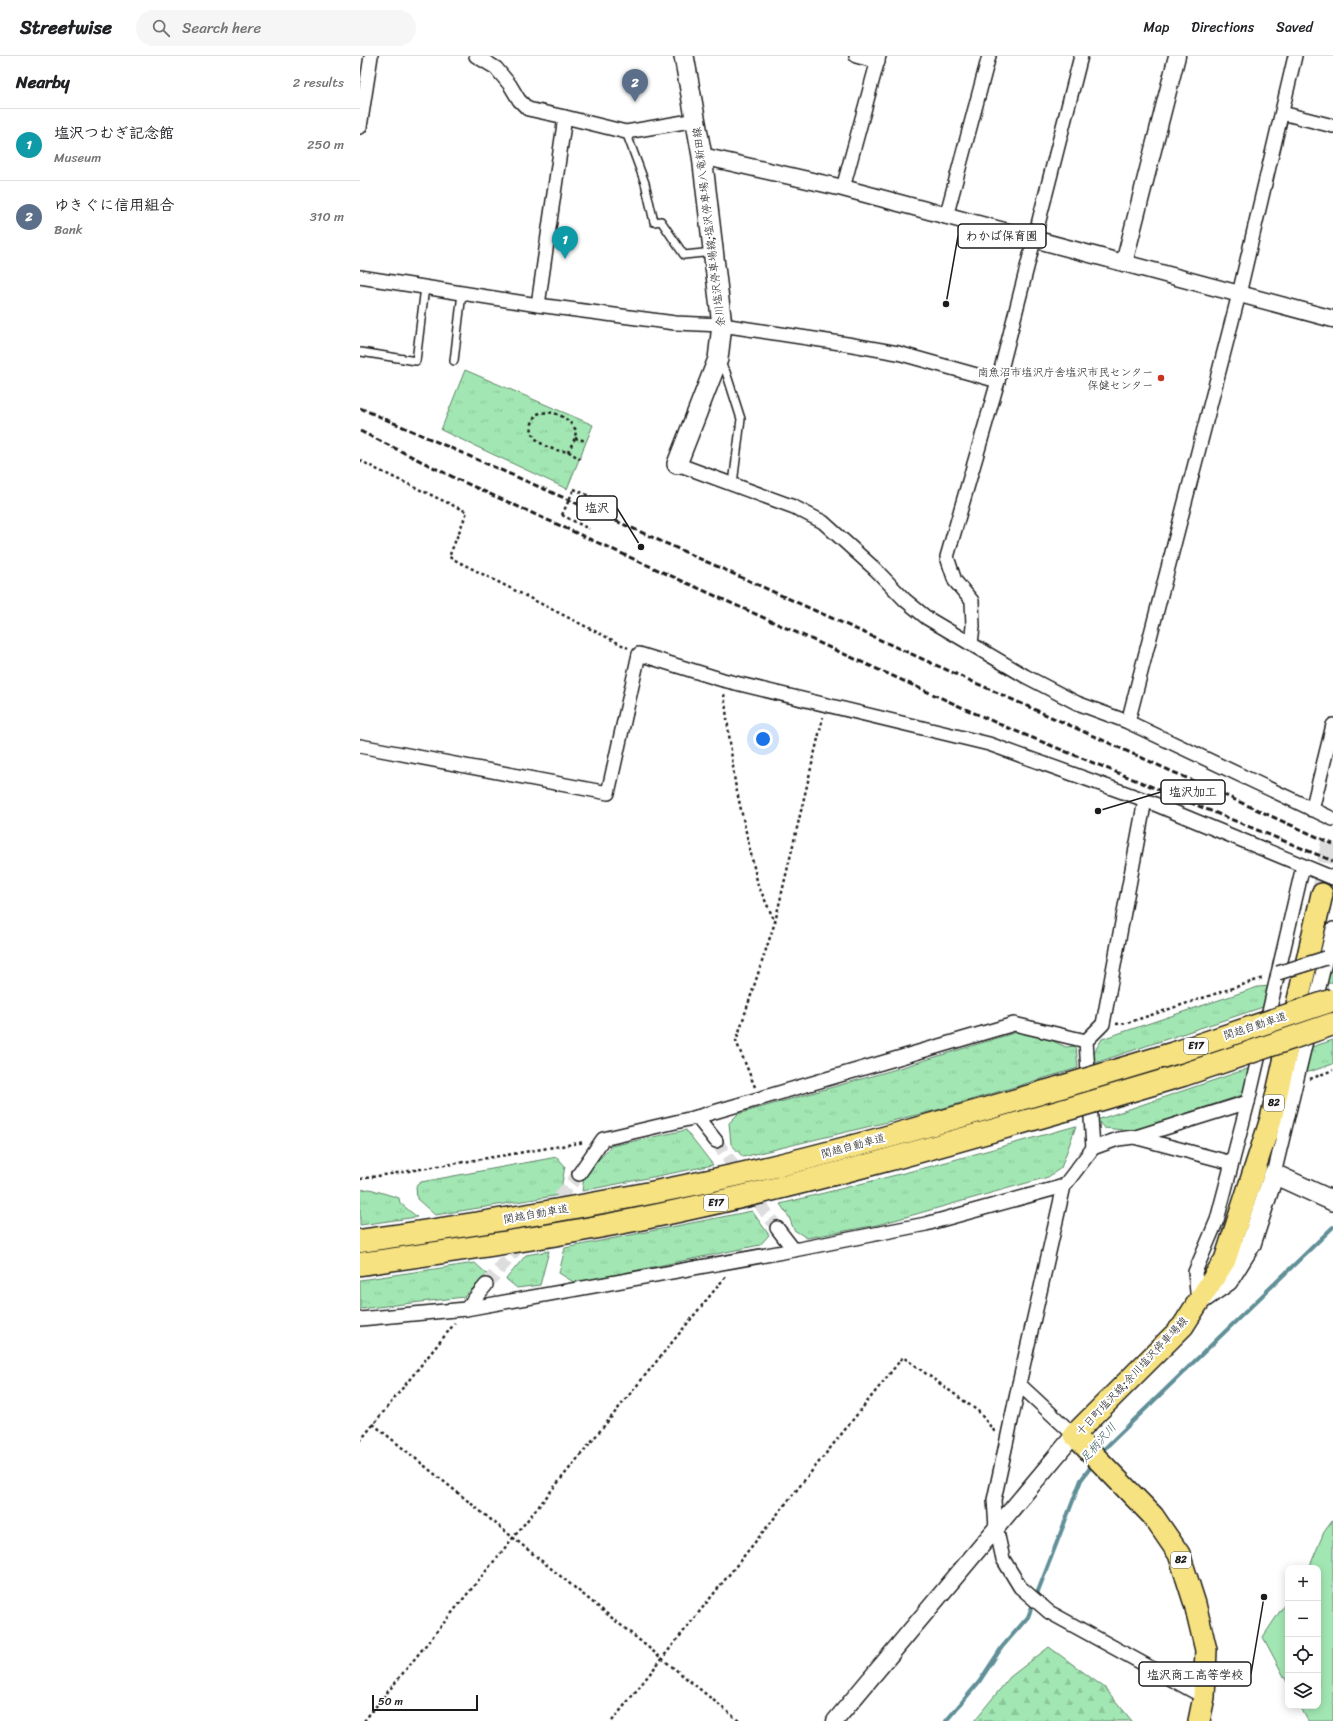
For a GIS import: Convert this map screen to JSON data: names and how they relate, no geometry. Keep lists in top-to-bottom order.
{
  "streets": {
    "highway": ["関越自動車道", "E17"],
    "main road": ["余川塩沢停車場線;塩沢停車場八竜新田線", "82", "十日町塩沢線;余川塩沢停車場線"]
  },
  "crossings": [
    ["82", "十日町塩沢線;余川塩沢停車場線"]
  ],
  "water": ["足柄沢川"],
  "places": [
    "わかば保育園",
    "南魚沼市塩沢庁舎塩沢市民センター 保健センター",
    "塩沢",
    "塩沢加工",
    "塩沢商工高等学校"
  ],
  "scale_bar": "50 m",
  "page": {
    "header": "Streetwise",
    "search": "Search here",
    "nav": ["Map", "Directions", "Saved"],
    "heading": ["Nearby", "2 results"],
    "pins": ["2", "1"],
    "list": [
      {
        "mark": "1",
        "name": "塩沢つむぎ記念館",
        "note": "Museum",
        "value": "250 m"
      },
      {
        "mark": "2",
        "name": "ゆきぐに信用組合",
        "note": "Bank",
        "value": "310 m"
      }
    ],
    "map_buttons": ["+", "−"],
    "scale": "50 m"
  }
}
